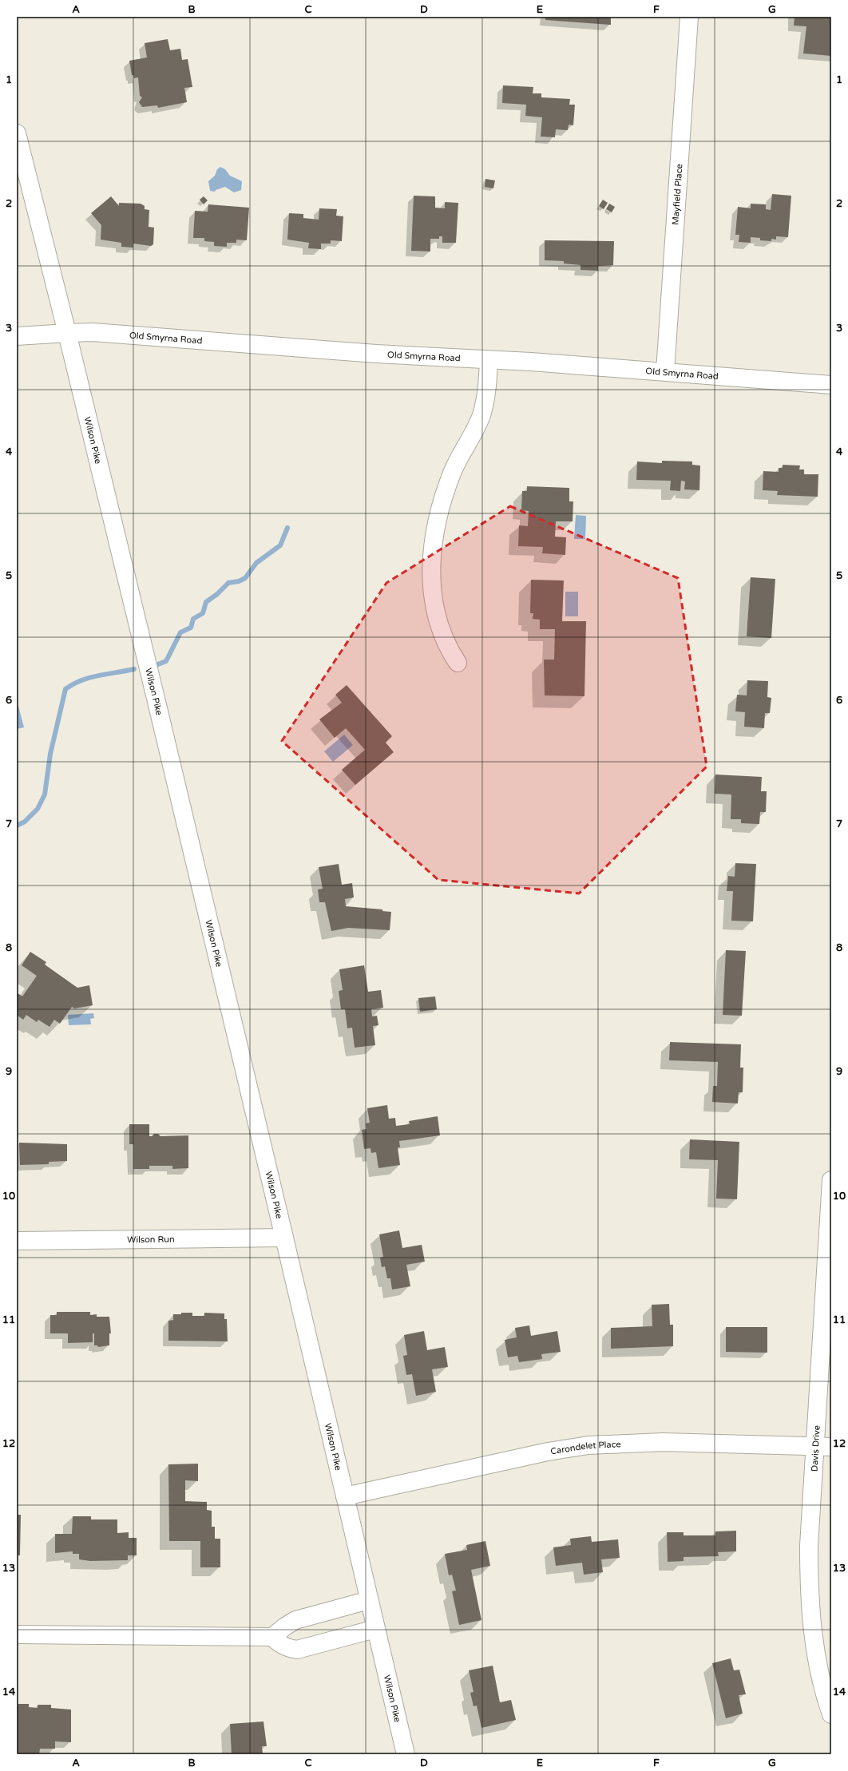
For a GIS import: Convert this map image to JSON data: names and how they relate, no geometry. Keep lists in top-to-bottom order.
{
  "streets": {
    "street": [
      "Mayfield Place",
      "Old Smyrna Road",
      "Wilson Pike",
      "Wilson Run",
      "Carondelet Place",
      "Davis Drive"
    ]
  },
  "crossings": [
    ["Mayfield Place", "Old Smyrna Road"],
    ["Old Smyrna Road", "Wilson Pike"],
    ["Wilson Pike", "Wilson Run"],
    ["Wilson Pike", "Carondelet Place"],
    ["Carondelet Place", "Davis Drive"]
  ],
  "grid": {
    "columns": [
      "A",
      "B",
      "C",
      "D",
      "E",
      "F",
      "G"
    ],
    "rows": [
      "1",
      "2",
      "3",
      "4",
      "5",
      "6",
      "7",
      "8",
      "9",
      "10",
      "11",
      "12",
      "13",
      "14"
    ]
  }
}
